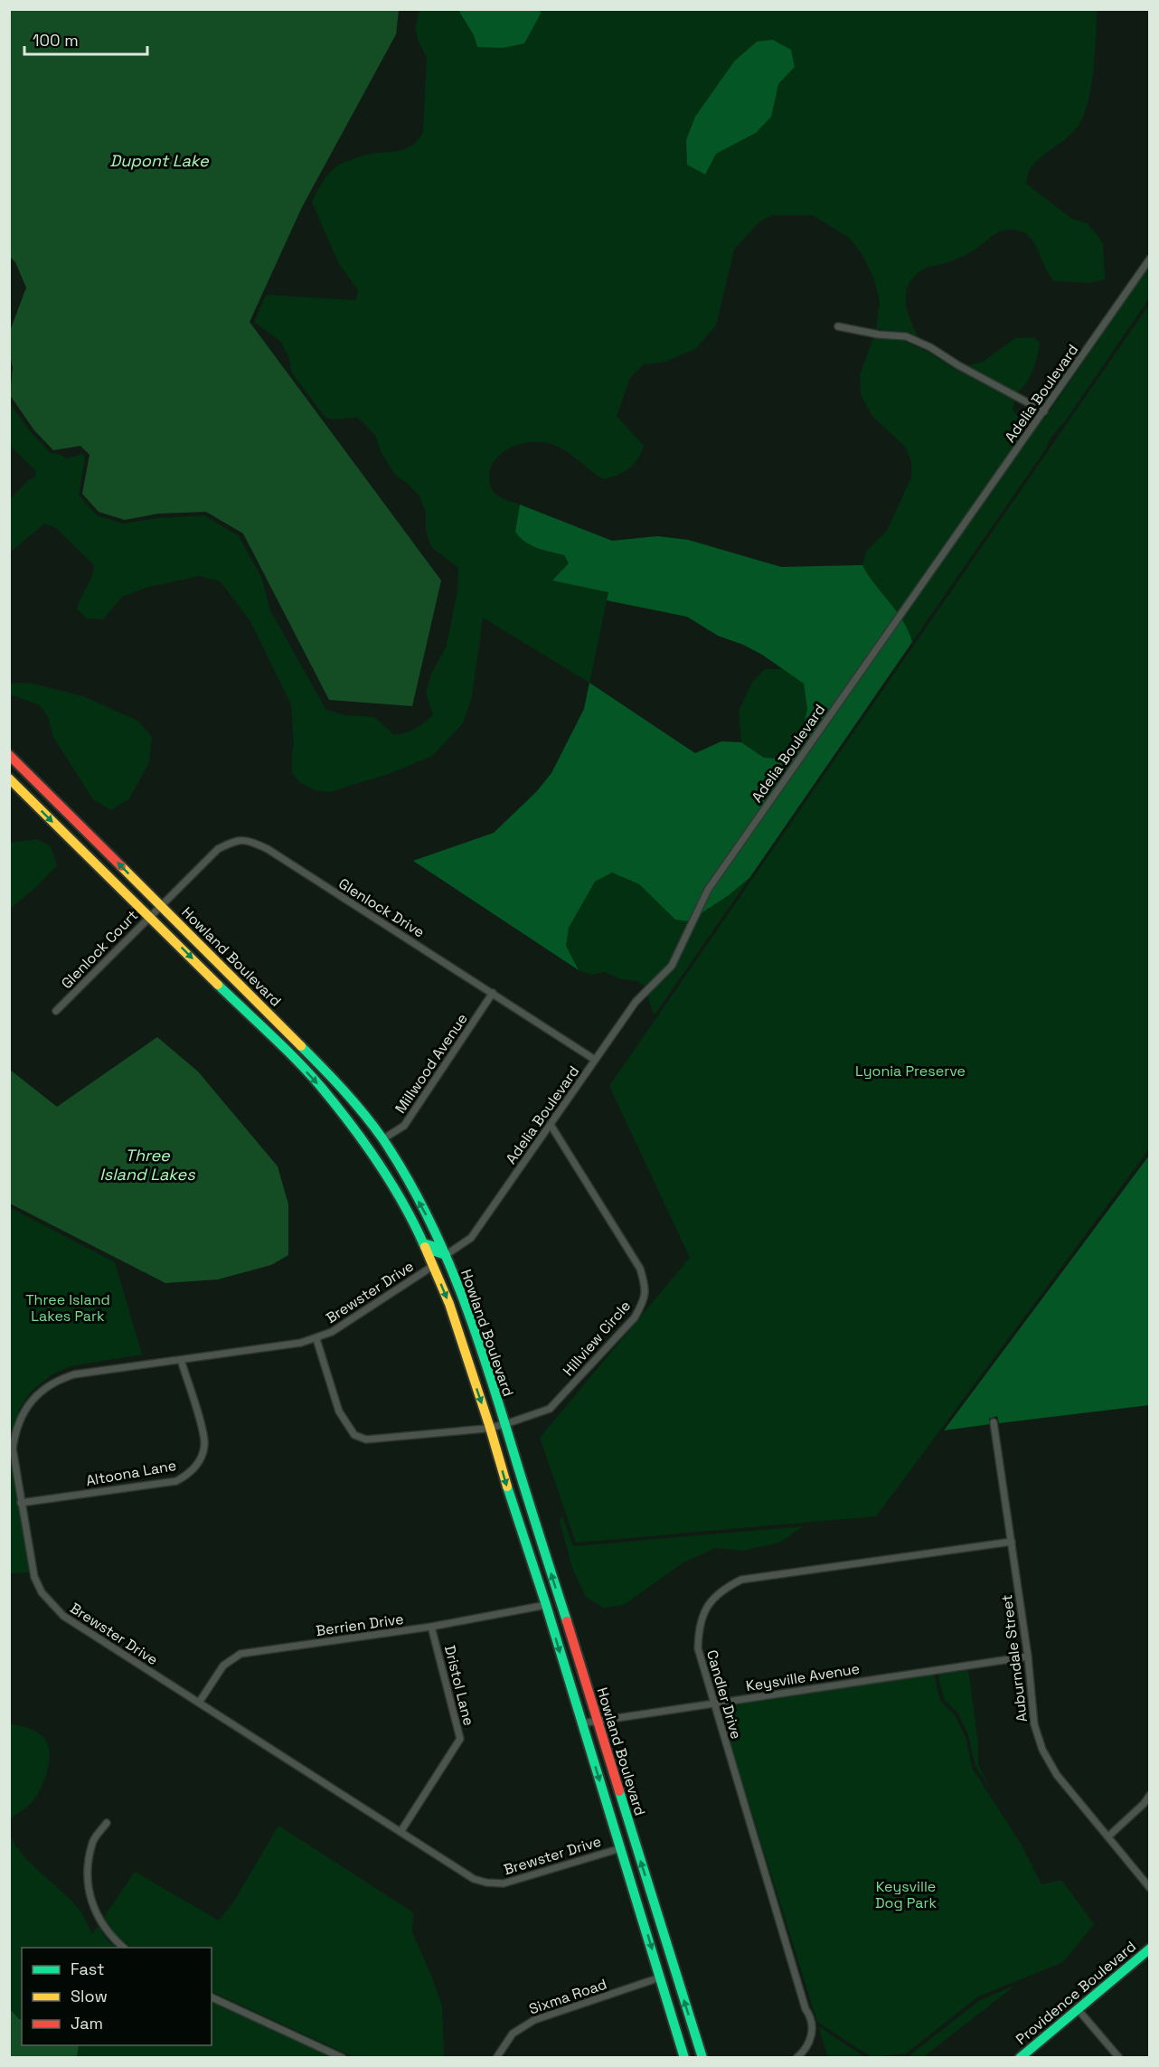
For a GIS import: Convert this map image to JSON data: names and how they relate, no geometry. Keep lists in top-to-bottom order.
{
  "streets": {
    "main road": ["Howland Boulevard", "Providence Boulevard"],
    "street": [
      "Adelia Boulevard",
      "Glenlock Drive",
      "Glenlock Court",
      "Millwood Avenue",
      "Brewster Drive",
      "Hillview Circle",
      "Altoona Lane",
      "Berrien Drive",
      "Auburndale Street",
      "Keysville Avenue",
      "Dristol Lane",
      "Candler Drive",
      "Sixma Road"
    ]
  },
  "crossings": [
    ["Adelia Boulevard", "Glenlock Drive"],
    ["Adelia Boulevard", "Howland Boulevard"],
    ["Adelia Boulevard", "Hillview Circle"],
    ["Glenlock Drive", "Glenlock Court"],
    ["Glenlock Drive", "Howland Boulevard"],
    ["Glenlock Drive", "Millwood Avenue"],
    ["Glenlock Court", "Howland Boulevard"],
    ["Howland Boulevard", "Millwood Avenue"],
    ["Howland Boulevard", "Brewster Drive"],
    ["Howland Boulevard", "Hillview Circle"],
    ["Howland Boulevard", "Berrien Drive"],
    ["Howland Boulevard", "Keysville Avenue"],
    ["Howland Boulevard", "Sixma Road"],
    ["Brewster Drive", "Altoona Lane"],
    ["Brewster Drive", "Berrien Drive"],
    ["Brewster Drive", "Dristol Lane"],
    ["Berrien Drive", "Dristol Lane"],
    ["Auburndale Street", "Keysville Avenue"],
    ["Auburndale Street", "Candler Drive"],
    ["Keysville Avenue", "Candler Drive"]
  ],
  "water": ["Dupont Lake", "Three Island Lakes"],
  "parks": ["Lyonia Preserve", "Three Island Lakes Park", "Keysville Dog Park"],
  "legend": ["Fast", "Slow", "Jam"],
  "scale_bar": "100 m"
}
